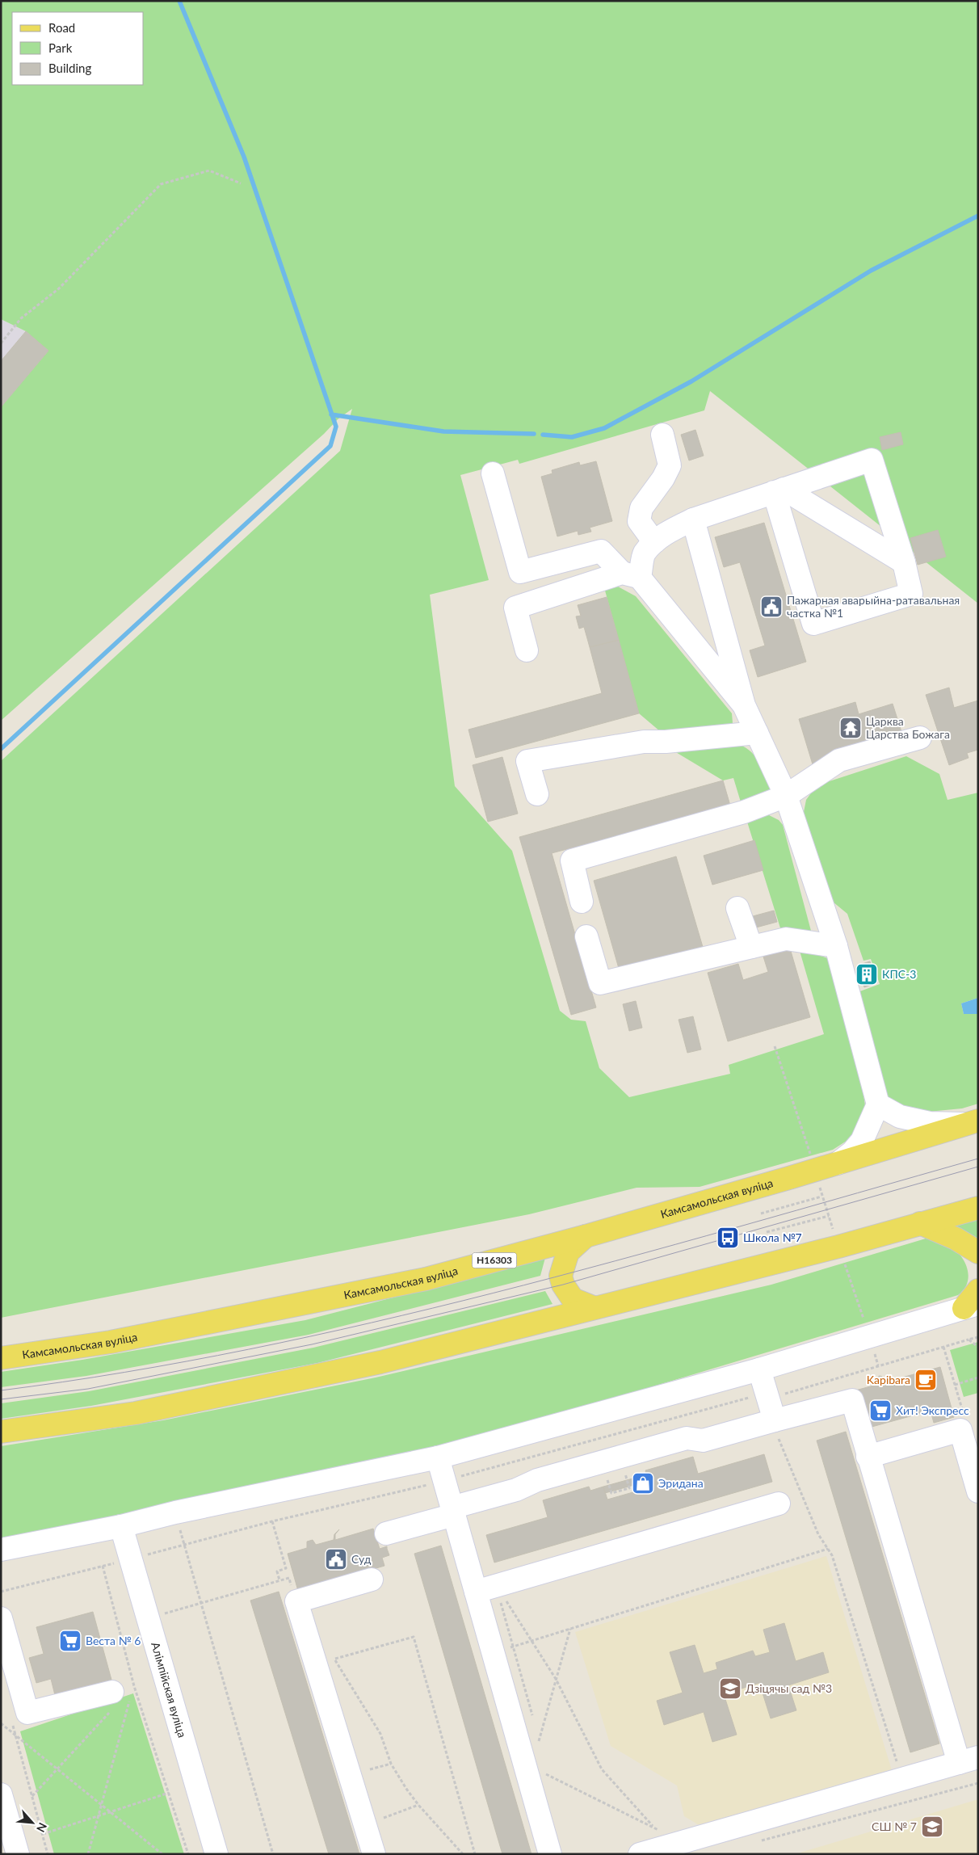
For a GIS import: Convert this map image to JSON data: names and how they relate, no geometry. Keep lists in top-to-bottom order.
{
  "streets": {
    "main road": ["Камсамольская вуліца", "Н16303"],
    "street": ["Алімпійская вуліца"]
  },
  "places": {
    "public building": ["Пажарная аварыйна-ратавальная частка №1", "Суд"],
    "temple": ["Царква Царства Божага"],
    "building": ["КПС-3"],
    "bus stop": ["Школа №7"],
    "cafe": ["Kapibara"],
    "supermarket": ["Хит! Экспресс", "Веста № 6"],
    "shop": ["Эридана"],
    "school or university": ["Дзіцячы сад №3", "СШ № 7"]
  },
  "legend": ["Road", "Park", "Building"],
  "north": "bottom right"
}
